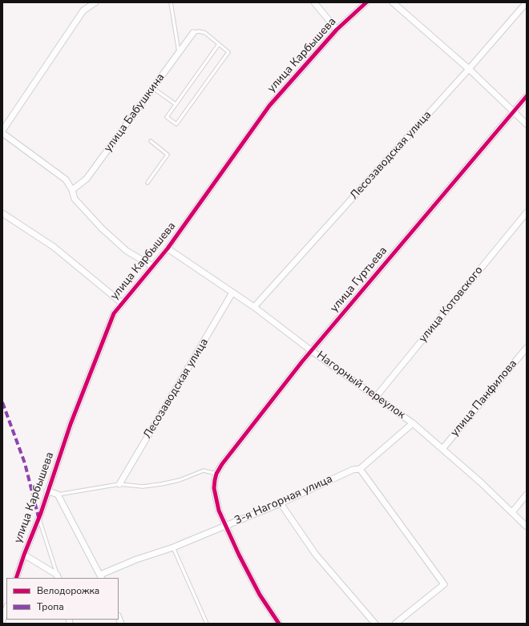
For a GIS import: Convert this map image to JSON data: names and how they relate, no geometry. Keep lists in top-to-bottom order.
{
  "streets": {
    "street": [
      "улица Карбышева",
      "улица Бабушкина",
      "Лесозаводская улица",
      "улица Гуртьева",
      "улица Котовского",
      "Нагорный переулок",
      "улица Панфилова",
      "3-я Нагорная улица"
    ]
  },
  "crossings": [
    ["улица Карбышева", "Нагорный переулок"],
    ["Лесозаводская улица", "Нагорный переулок"],
    ["улица Гуртьева", "Нагорный переулок"],
    ["улица Гуртьева", "3-я Нагорная улица"],
    ["улица Котовского", "Нагорный переулок"],
    ["Нагорный переулок", "улица Панфилова"],
    ["Нагорный переулок", "3-я Нагорная улица"]
  ],
  "legend": ["Велодорожка", "Тропа"]
}
